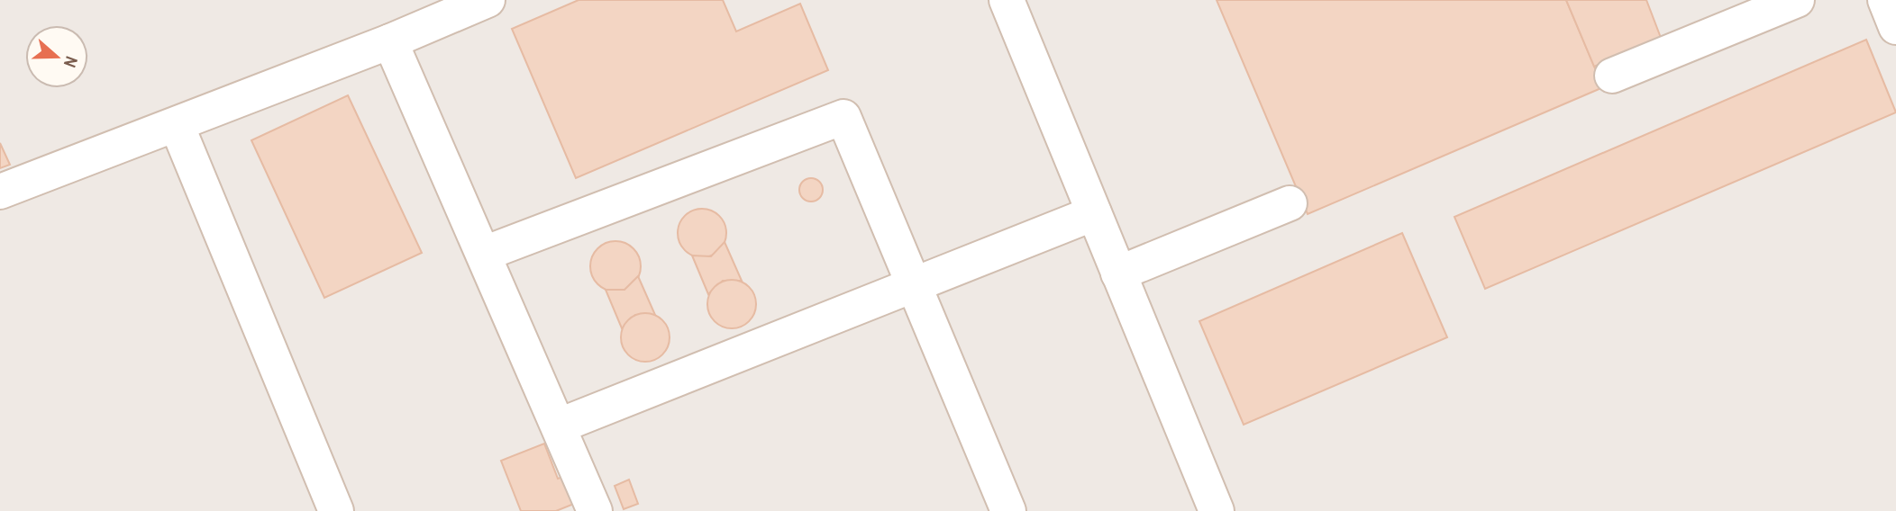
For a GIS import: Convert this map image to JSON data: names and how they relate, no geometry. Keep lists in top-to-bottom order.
{
  "north": "right"
}
